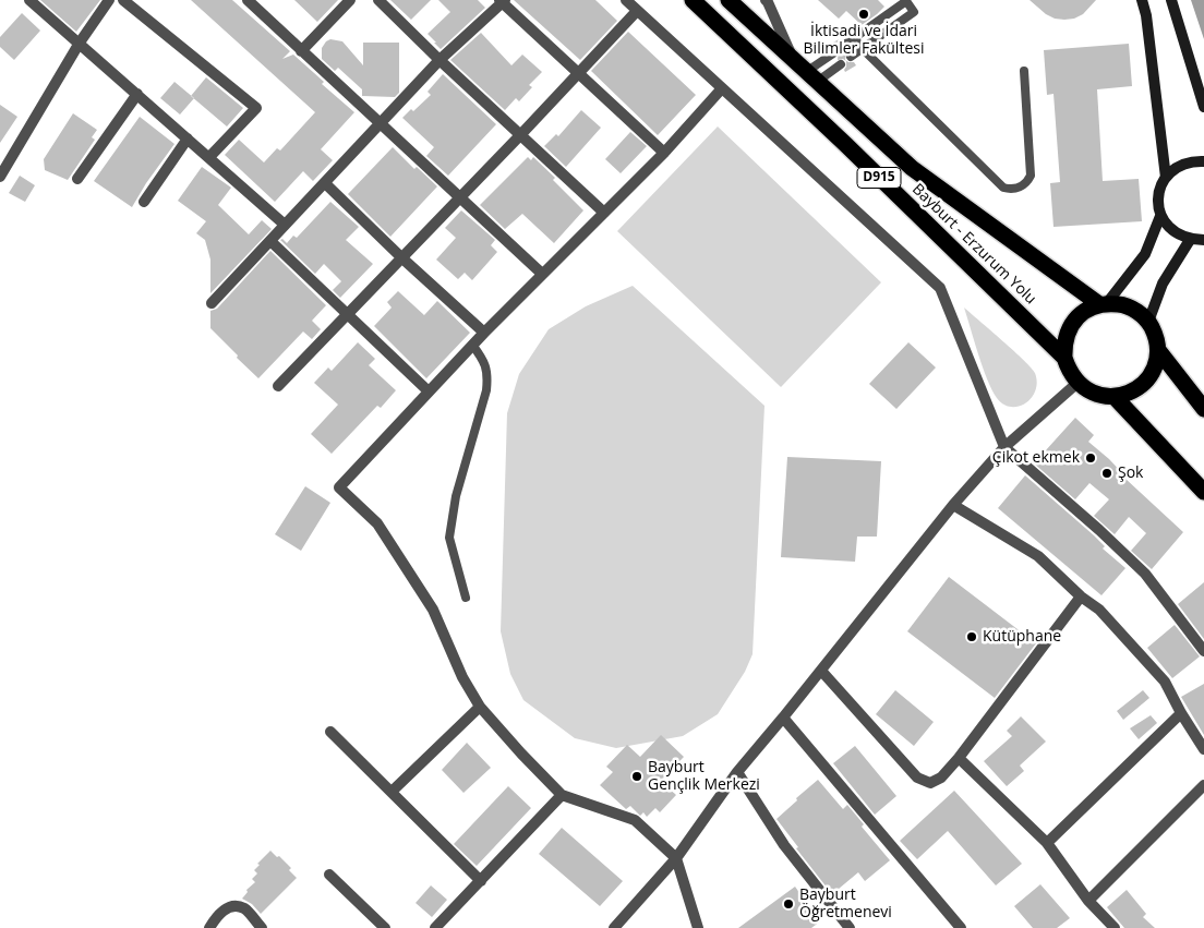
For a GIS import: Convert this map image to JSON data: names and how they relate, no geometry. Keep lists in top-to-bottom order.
{
  "streets": {
    "highway": ["D915", "Bayburt - Erzurum Yolu"]
  },
  "places": [
    "İktisadi ve İdari Bilimler Fakültesi",
    "Çikot ekmek",
    "Şok",
    "Kütüphane",
    "Bayburt Gençlik Merkezi",
    "Bayburt Öğretmenevi"
  ]
}
